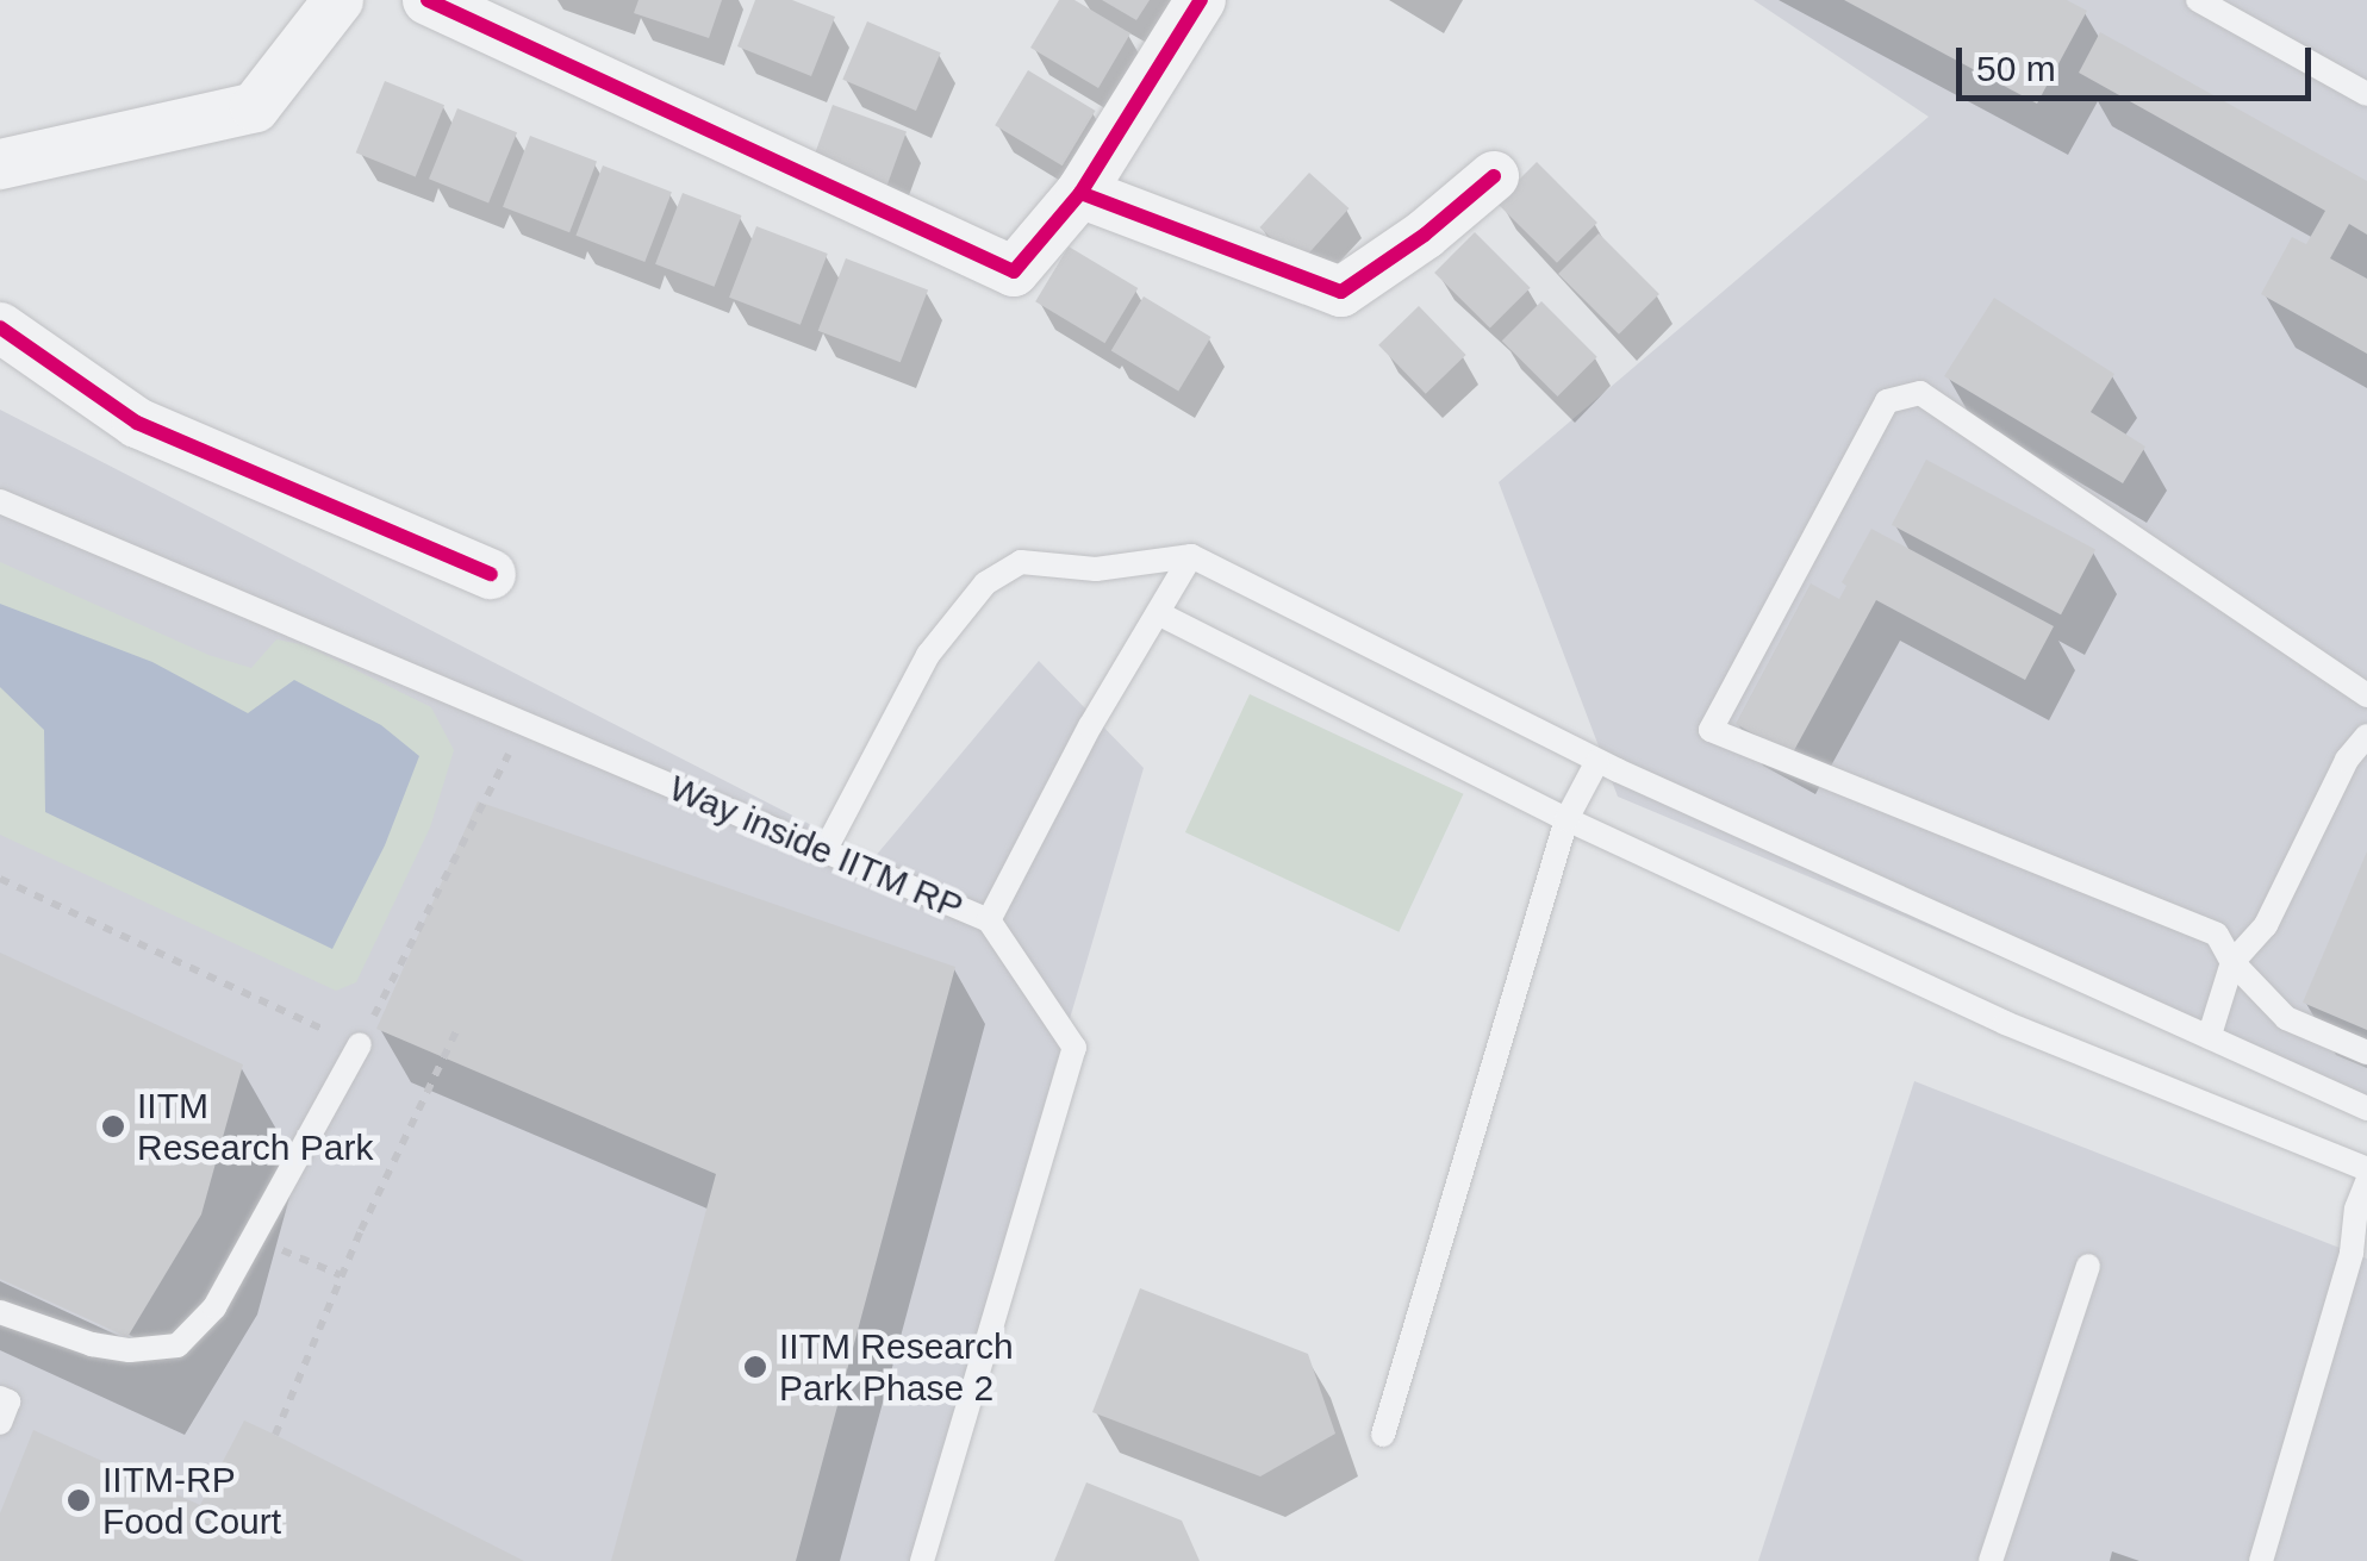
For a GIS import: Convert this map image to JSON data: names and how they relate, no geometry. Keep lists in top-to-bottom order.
{
  "streets": {
    "lane": ["Way inside IITM RP"]
  },
  "places": ["IITM Research Park", "IITM Research Park Phase 2", "IITM-RP Food Court"],
  "scale_bar": "50 m"
}
